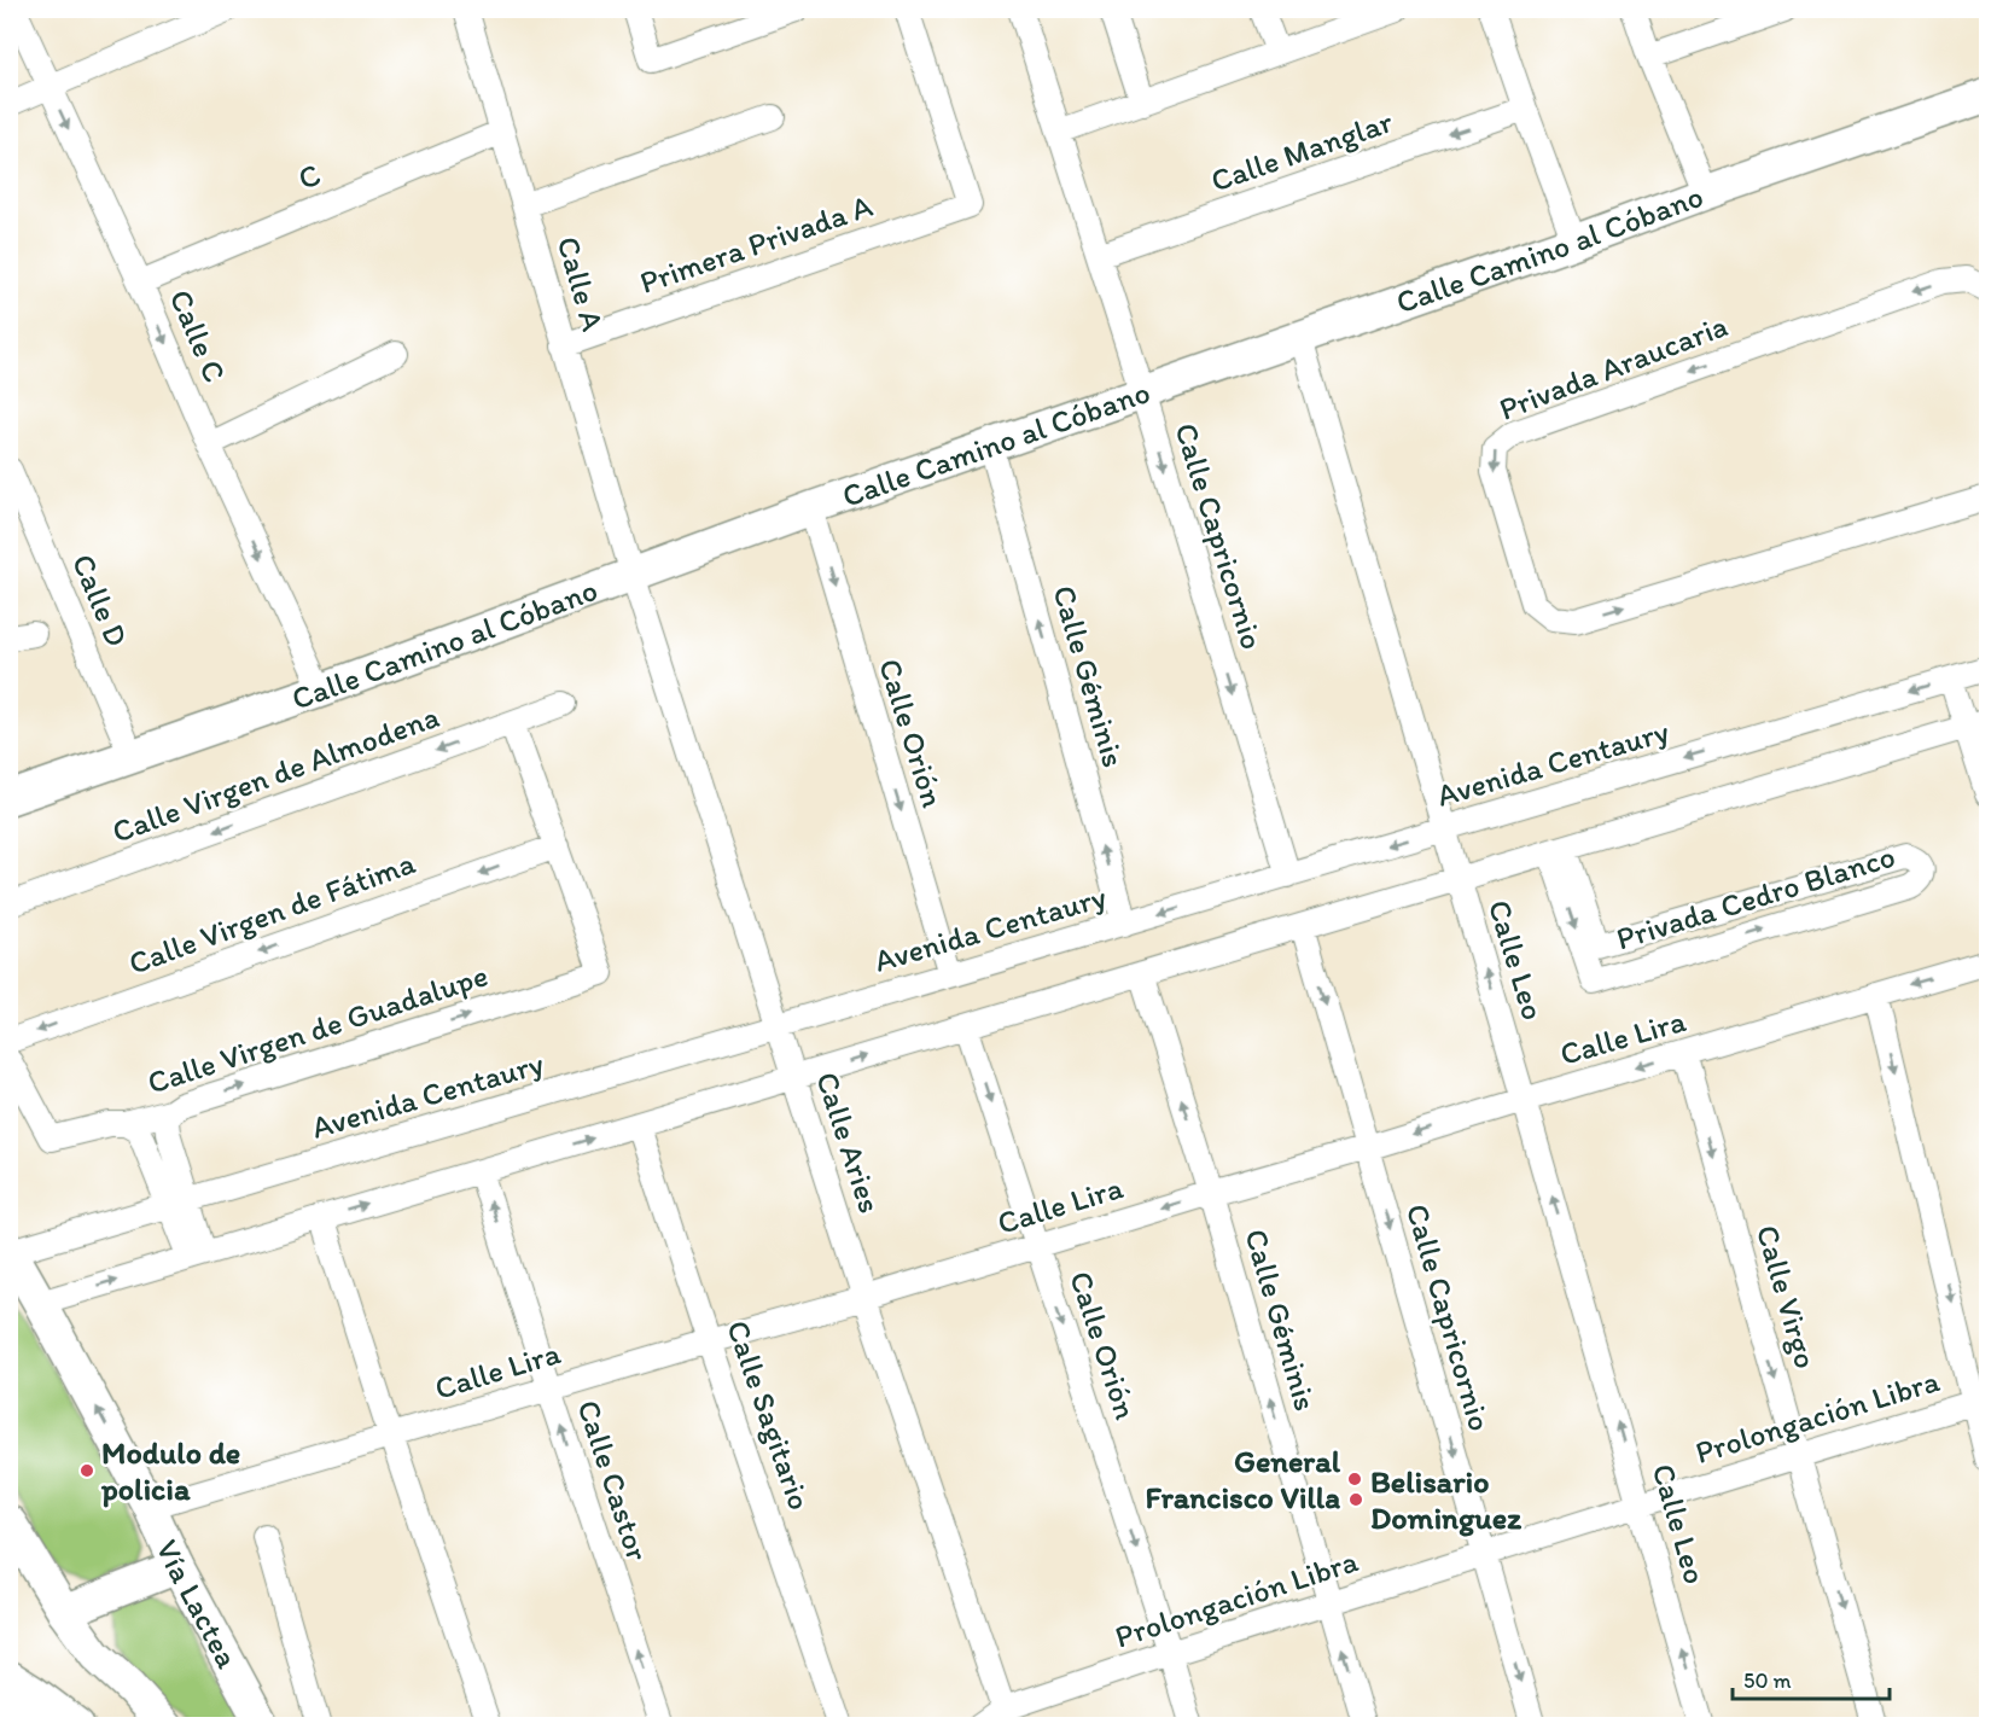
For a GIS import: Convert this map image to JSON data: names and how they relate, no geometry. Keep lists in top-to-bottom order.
{
  "streets": {
    "street": [
      "Calle Manglar",
      "C",
      "Primera Privada A",
      "Calle Camino al Cóbano",
      "Calle A",
      "Calle C",
      "Privada Araucaria",
      "Calle Capricornio",
      "Calle D",
      "Calle Géminis",
      "Calle Orión",
      "Avenida Centaury",
      "Calle Virgen de Almodena",
      "Privada Cedro Blanco",
      "Calle Virgen de Fátima",
      "Calle Leo",
      "Calle Virgen de Guadalupe",
      "Calle Lira",
      "Calle Aries",
      "Calle Virgo",
      "Calle Sagitario",
      "Prolongación Libra",
      "Calle Castor",
      "Vía Lactea"
    ]
  },
  "crossings": [
    ["Calle Manglar", "Calle Capricornio"],
    ["C", "Calle A"],
    ["C", "Calle C"],
    ["Primera Privada A", "Calle A"],
    ["Calle Camino al Cóbano", "Calle A"],
    ["Calle Camino al Cóbano", "Calle C"],
    ["Calle Camino al Cóbano", "Calle Capricornio"],
    ["Calle Camino al Cóbano", "Calle D"],
    ["Calle Camino al Cóbano", "Calle Géminis"],
    ["Calle Camino al Cóbano", "Calle Orión"],
    ["Calle Camino al Cóbano", "Calle Leo"],
    ["Calle Camino al Cóbano", "Calle Aries"],
    ["Calle A", "Calle Aries"],
    ["Calle Capricornio", "Avenida Centaury"],
    ["Calle Capricornio", "Calle Lira"],
    ["Calle Capricornio", "Prolongación Libra"],
    ["Calle Géminis", "Avenida Centaury"],
    ["Calle Géminis", "Calle Lira"],
    ["Calle Géminis", "Prolongación Libra"],
    ["Calle Orión", "Avenida Centaury"],
    ["Calle Orión", "Calle Lira"],
    ["Calle Orión", "Prolongación Libra"],
    ["Avenida Centaury", "Calle Leo"],
    ["Avenida Centaury", "Calle Aries"],
    ["Avenida Centaury", "Vía Lactea"],
    ["Calle Virgen de Fátima", "Calle Virgen de Guadalupe"],
    ["Calle Leo", "Calle Lira"],
    ["Calle Leo", "Prolongación Libra"],
    ["Calle Lira", "Calle Aries"],
    ["Calle Lira", "Calle Virgo"],
    ["Calle Lira", "Calle Sagitario"],
    ["Calle Lira", "Calle Castor"],
    ["Calle Lira", "Vía Lactea"],
    ["Calle Aries", "Prolongación Libra"],
    ["Calle Virgo", "Prolongación Libra"]
  ],
  "one_way": [
    "Calle C",
    "Calle Capricornio",
    "Calle Géminis",
    "Calle Orión",
    "Calle Virgen de Almodena",
    "Calle Virgen de Fátima",
    "Calle Leo"
  ],
  "places": ["Modulo de policia", "General Francisco Villa", "Belisario Dominguez"],
  "scale_bar": "50 m"
}
